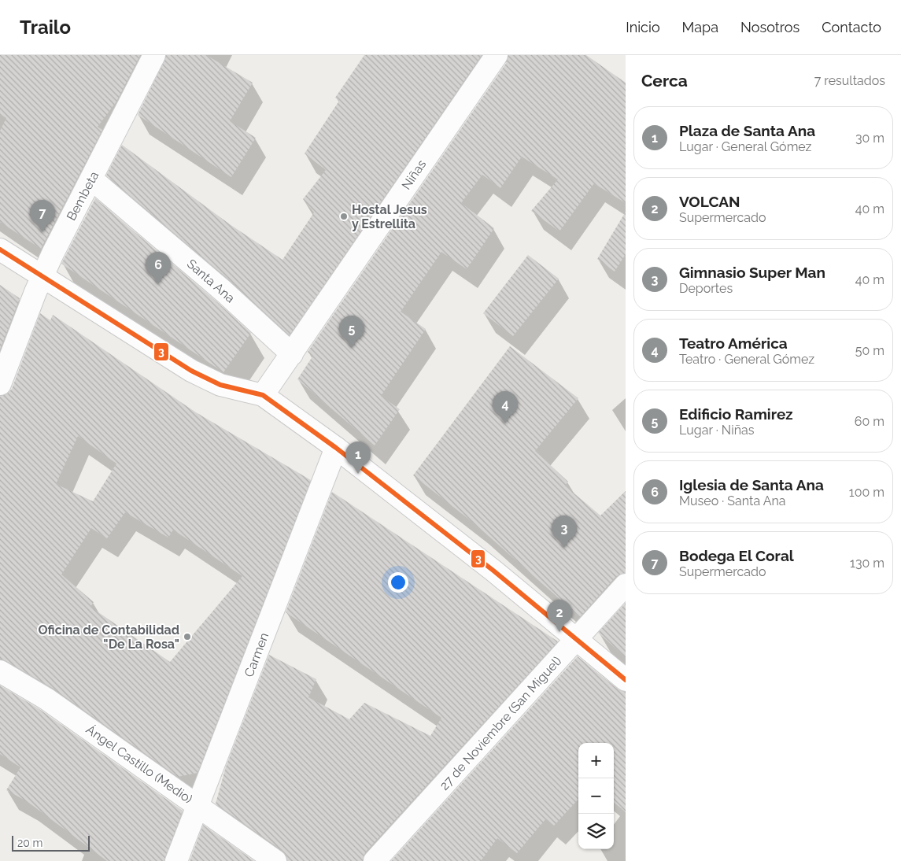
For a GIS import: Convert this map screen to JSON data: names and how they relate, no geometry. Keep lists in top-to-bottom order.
{
  "streets": {
    "street": [
      "Niñas",
      "Bembeta",
      "Santa Ana",
      "Carmen",
      "27 de Noviembre (San Miguel)",
      "Ángel Castillo (Medio)"
    ]
  },
  "crossings": [
    ["Niñas", "Santa Ana"],
    ["Bembeta", "Santa Ana"],
    ["Carmen", "Ángel Castillo (Medio)"]
  ],
  "places": ["Hostal Jesus y Estrellita", "Oficina de Contabilidad \"De La Rosa\""],
  "lines": ["transit line 3"],
  "scale_bar": "20 m",
  "page": {
    "header": "Trailo",
    "nav": [
      "Inicio",
      "Mapa",
      "Nosotros",
      "Contacto"
    ],
    "heading": ["Cerca", "7 resultados"],
    "list": [
      {
        "mark": "1",
        "name": "Plaza de Santa Ana",
        "note": "Lugar · General Gómez",
        "value": "30 m"
      },
      {
        "mark": "2",
        "name": "VOLCAN",
        "note": "Supermercado",
        "value": "40 m"
      },
      {
        "mark": "3",
        "name": "Gimnasio Super Man",
        "note": "Deportes",
        "value": "40 m"
      },
      {
        "mark": "4",
        "name": "Teatro América",
        "note": "Teatro · General Gómez",
        "value": "50 m"
      },
      {
        "mark": "5",
        "name": "Edificio Ramirez",
        "note": "Lugar · Niñas",
        "value": "60 m"
      },
      {
        "mark": "6",
        "name": "Iglesia de Santa Ana",
        "note": "Museo · Santa Ana",
        "value": "100 m"
      },
      {
        "mark": "7",
        "name": "Bodega El Coral",
        "note": "Supermercado",
        "value": "130 m"
      }
    ],
    "pins": [
      "7",
      "6",
      "5",
      "4",
      "1",
      "3",
      "2"
    ],
    "map_buttons": ["+", "−"],
    "scale": "20 m"
  }
}
